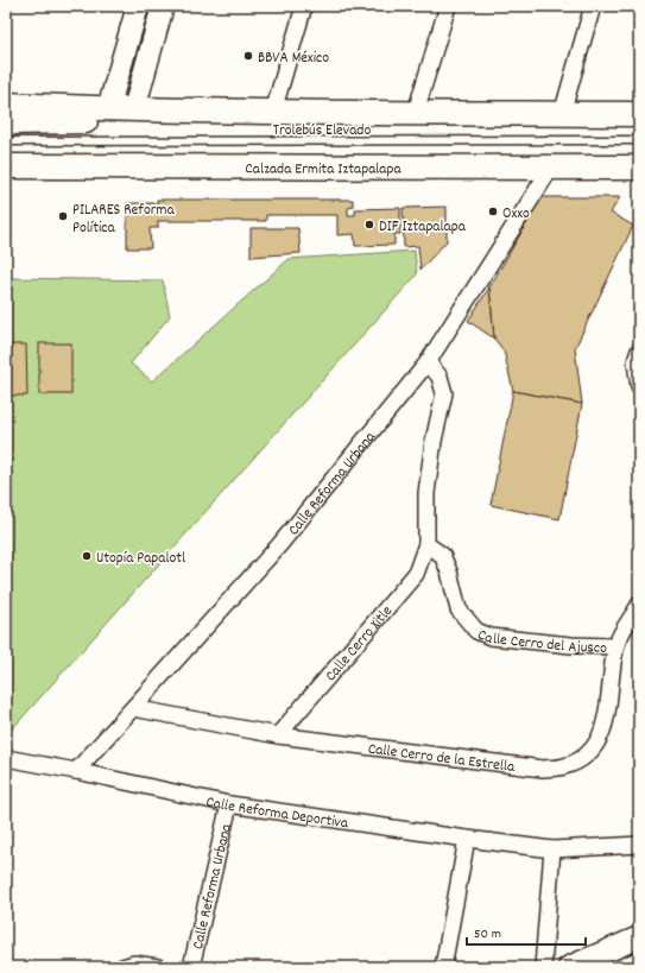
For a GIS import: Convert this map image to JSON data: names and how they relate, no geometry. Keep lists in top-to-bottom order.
{
  "streets": {
    "main road": ["Calzada Ermita Iztapalapa"],
    "street": [
      "Calle Reforma Urbana",
      "Calle Cerro del Ajusco",
      "Calle Cerro Xitle",
      "Calle Cerro de la Estrella",
      "Calle Reforma Deportiva"
    ],
    "lane": ["Trolebús Elevado"]
  },
  "crossings": [
    ["Calzada Ermita Iztapalapa", "Calle Reforma Urbana"],
    ["Calle Reforma Urbana", "Calle Cerro de la Estrella"],
    ["Calle Reforma Urbana", "Calle Reforma Deportiva"],
    ["Calle Cerro del Ajusco", "Calle Cerro Xitle"],
    ["Calle Cerro del Ajusco", "Calle Cerro de la Estrella"],
    ["Calle Cerro Xitle", "Calle Cerro de la Estrella"]
  ],
  "places": [
    "BBVA México",
    "Oxxo",
    "PILARES Reforma Política",
    "DIF Iztapalapa",
    "Utopía Papalotl"
  ],
  "scale_bar": "50 m"
}
